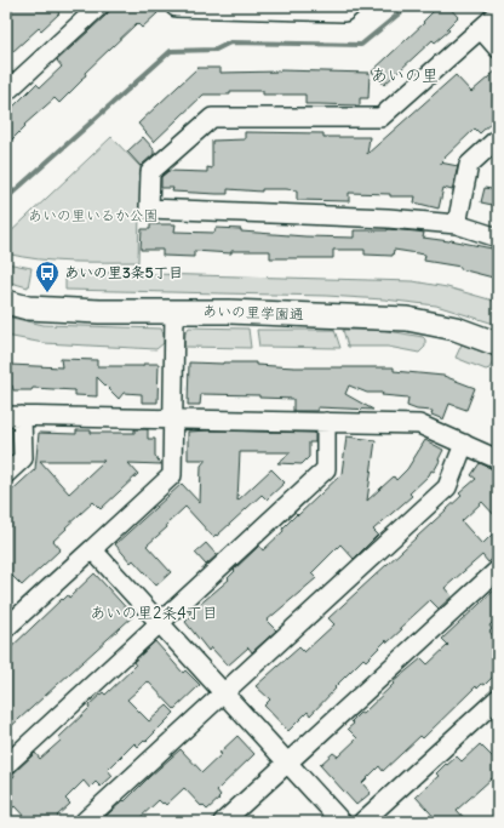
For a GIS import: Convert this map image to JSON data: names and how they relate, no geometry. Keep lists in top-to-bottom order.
{
  "streets": {
    "street": ["あいの里学園通"]
  },
  "districts": ["あいの里", "あいの里2条4丁目"],
  "parks": ["あいの里いるか公園"],
  "places": {
    "bus stop": ["あいの里3条5丁目"]
  }
}
